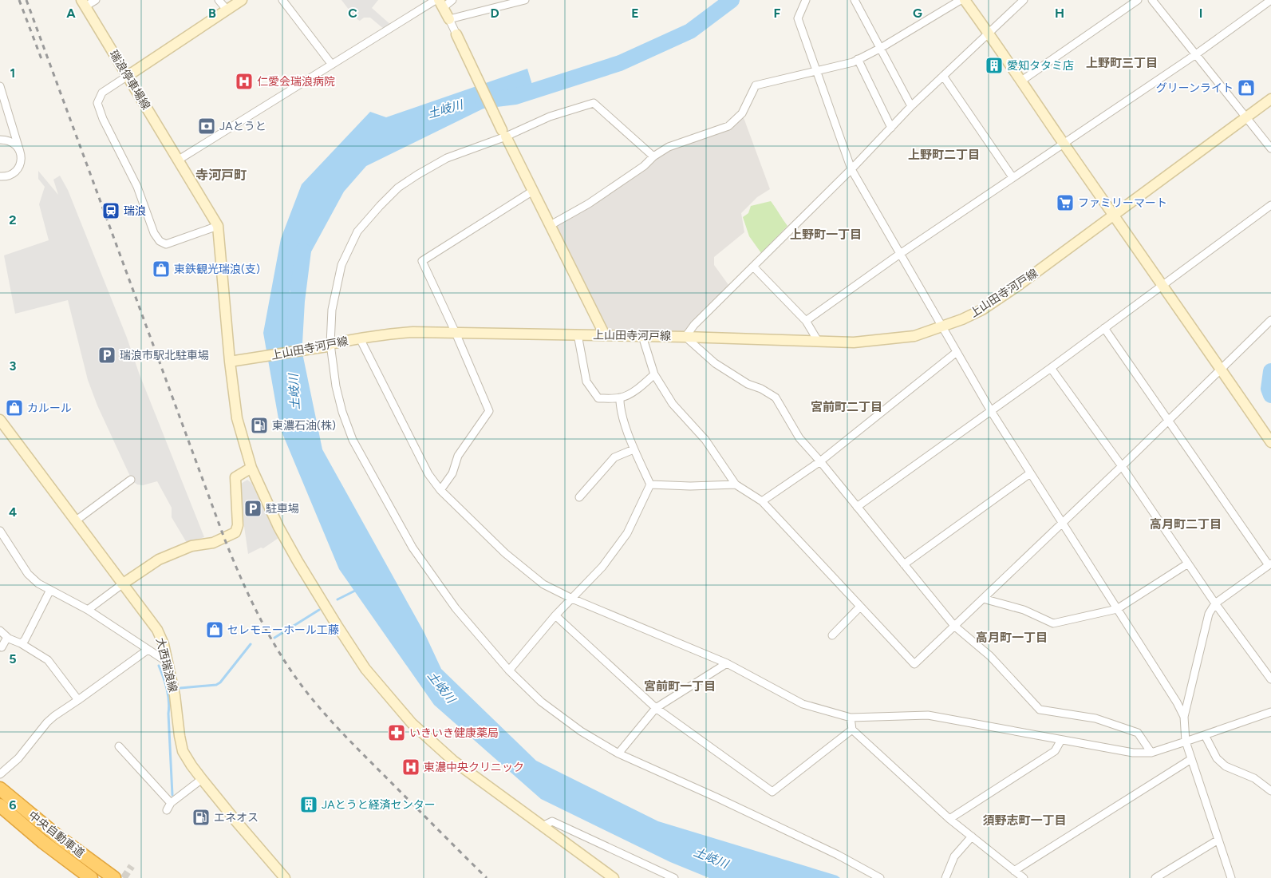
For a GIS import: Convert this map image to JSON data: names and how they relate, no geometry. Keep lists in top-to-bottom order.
{
  "streets": {
    "highway": ["中央自動車道"],
    "main road": ["瑞浪停車場線", "上山田寺河戸線", "大西瑞浪線"]
  },
  "districts": [
    "上野町三丁目",
    "上野町二丁目",
    "寺河戸町",
    "上野町一丁目",
    "宮前町二丁目",
    "高月町二丁目",
    "高月町一丁目",
    "宮前町一丁目",
    "須野志町一丁目"
  ],
  "water": ["土岐川"],
  "places": {
    "building": ["愛知タタミ店", "JAとうと経済センター"],
    "hospital": ["仁愛会瑞浪病院", "東濃中央クリニック"],
    "shop": [
      "グリーンライト",
      "東鉄観光瑞浪(支)",
      "カルール",
      "セレモニーホール工藤"
    ],
    "bank": ["JAとうと"],
    "supermarket": ["ファミリーマート"],
    "station": ["瑞浪"],
    "parking": ["瑞浪市駅北駐車場", "駐車場"],
    "fuel station": ["東濃石油(株)", "エネオス"],
    "pharmacy": ["いきいき健康薬局"]
  },
  "grid": {
    "columns": [
      "A",
      "B",
      "C",
      "D",
      "E",
      "F",
      "G",
      "H",
      "I"
    ],
    "rows": [
      "1",
      "2",
      "3",
      "4",
      "5",
      "6"
    ]
  }
}
